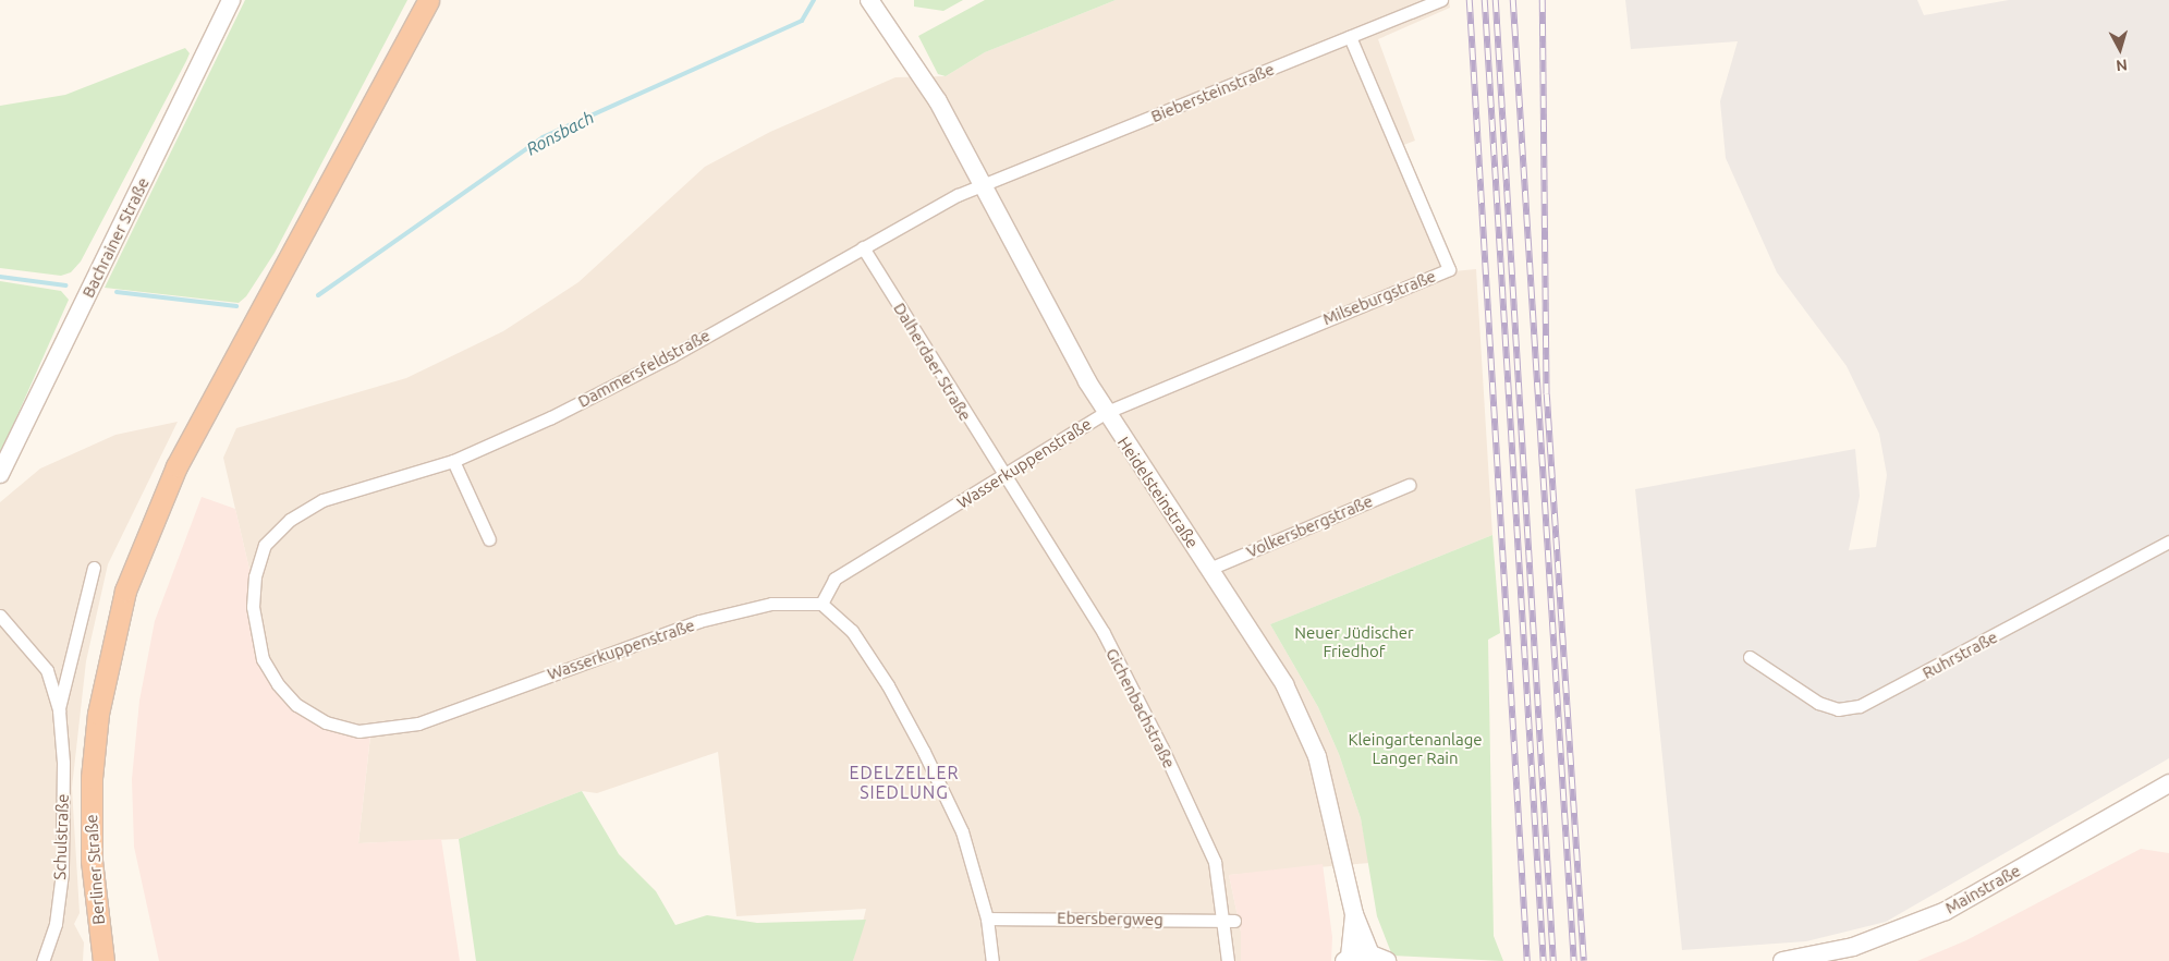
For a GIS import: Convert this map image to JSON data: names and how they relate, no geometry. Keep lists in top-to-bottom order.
{
  "streets": {
    "highway": ["Berliner Straße"],
    "main road": ["Bachrainer Straße", "Heidelsteinstraße", "Mainstraße"],
    "street": [
      "Biebersteinstraße",
      "Milseburgstraße",
      "Dalherdaer Straße",
      "Dammersfeldstraße",
      "Wasserkuppenstraße",
      "Volkersbergstraße",
      "Ruhrstraße",
      "Gichenbachstraße",
      "Schulstraße",
      "Ebersbergweg"
    ]
  },
  "crossings": [
    ["Biebersteinstraße", "Milseburgstraße"],
    ["Biebersteinstraße", "Dammersfeldstraße"],
    ["Biebersteinstraße", "Heidelsteinstraße"],
    ["Milseburgstraße", "Wasserkuppenstraße"],
    ["Milseburgstraße", "Heidelsteinstraße"],
    ["Dalherdaer Straße", "Dammersfeldstraße"],
    ["Dalherdaer Straße", "Wasserkuppenstraße"],
    ["Dalherdaer Straße", "Gichenbachstraße"],
    ["Dammersfeldstraße", "Wasserkuppenstraße"],
    ["Dammersfeldstraße", "Heidelsteinstraße"],
    ["Wasserkuppenstraße", "Heidelsteinstraße"],
    ["Wasserkuppenstraße", "Gichenbachstraße"],
    ["Heidelsteinstraße", "Volkersbergstraße"],
    ["Gichenbachstraße", "Ebersbergweg"]
  ],
  "districts": ["EDELZELLER SIEDLUNG"],
  "water": ["Ronsbach"],
  "parks": ["Neuer Jüdischer Friedhof", "Kleingartenanlage Langer Rain"],
  "north": "bottom"
}
